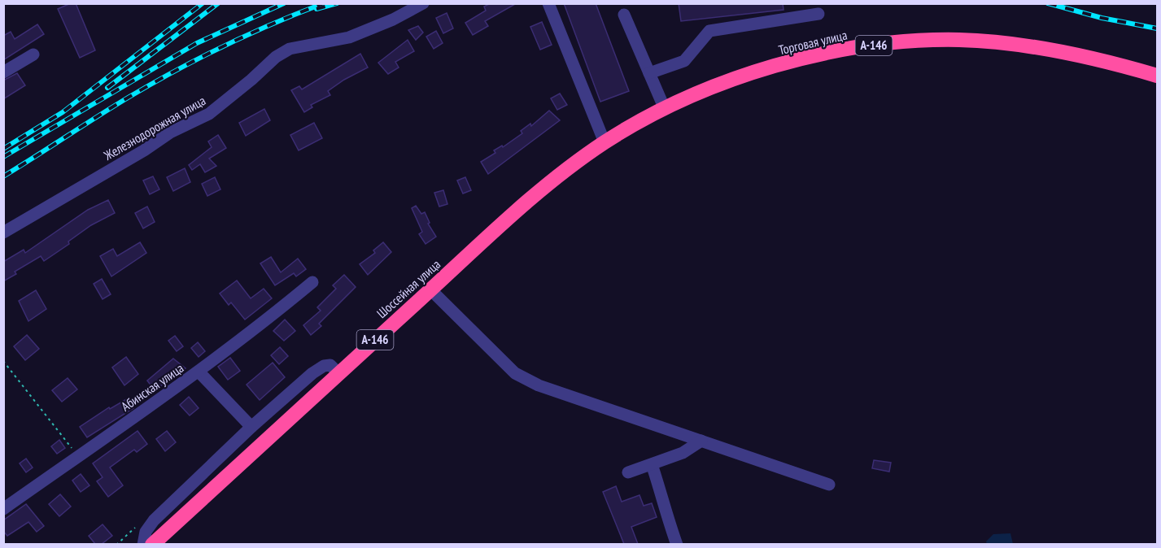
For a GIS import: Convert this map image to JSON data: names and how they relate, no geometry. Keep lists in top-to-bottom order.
{
  "streets": {
    "highway": ["Торговая улица", "А-146", "Шоссейная улица"],
    "street": ["Железнодорожная улица", "Абинская улица"]
  },
  "crossings": [
    ["Торговая улица", "Шоссейная улица"]
  ]
}
